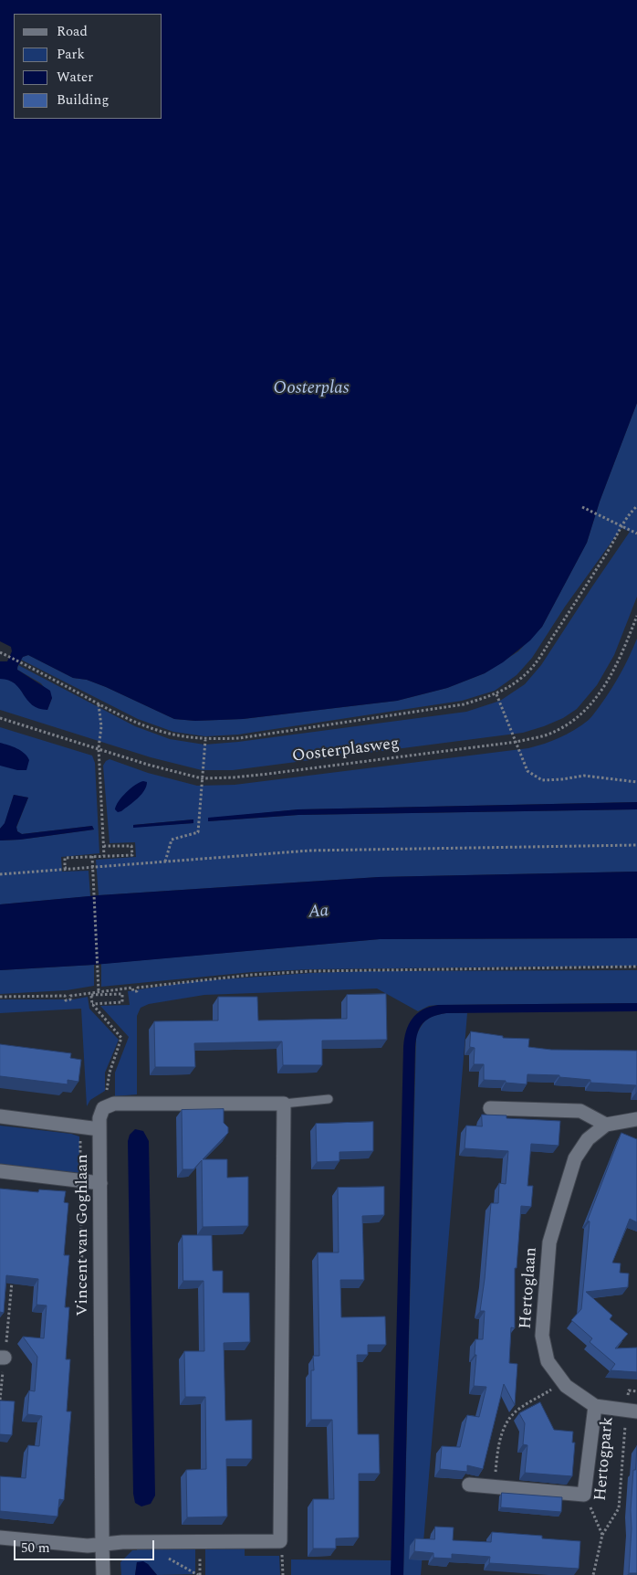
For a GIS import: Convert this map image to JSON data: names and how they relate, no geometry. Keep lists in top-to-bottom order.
{
  "streets": {
    "street": ["Vincent van Goghlaan", "Hertoglaan", "Hertogpark"],
    "path": ["Oosterplasweg"]
  },
  "crossings": [
    ["Hertoglaan", "Hertogpark"]
  ],
  "water": ["Oosterplas", "Aa"],
  "legend": [
    "Road",
    "Park",
    "Water",
    "Building"
  ],
  "scale_bar": "50 m"
}
